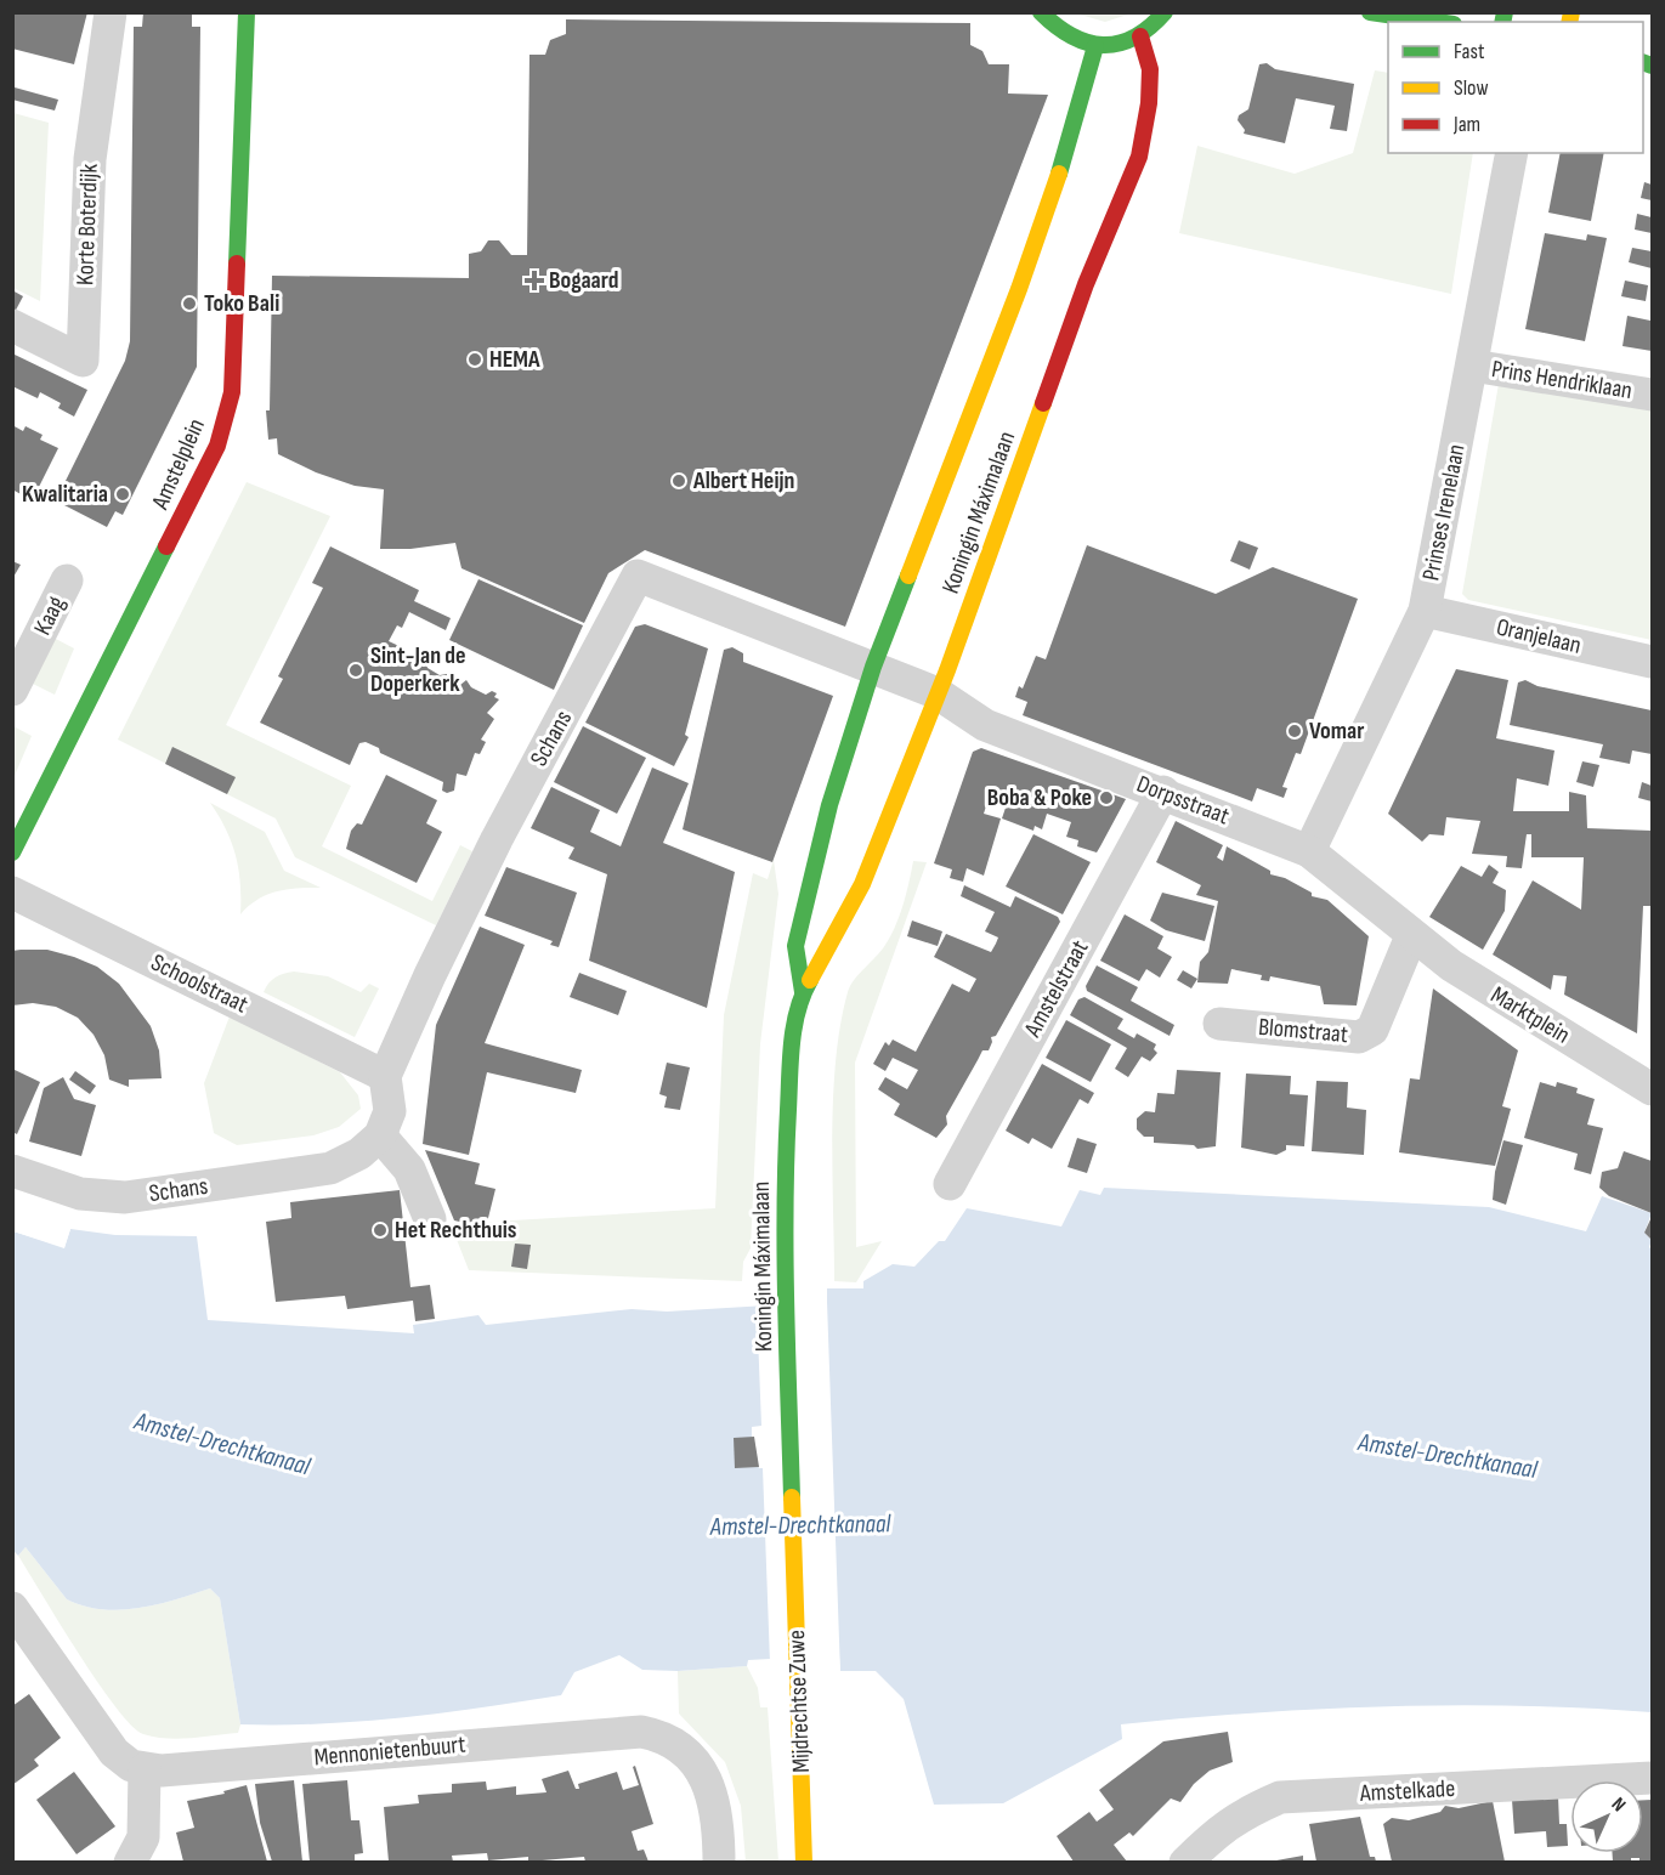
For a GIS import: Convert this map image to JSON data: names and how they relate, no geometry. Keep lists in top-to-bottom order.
{
  "streets": {
    "street": [
      "Korte Boterdijk",
      "Prins Hendriklaan",
      "Amstelplein",
      "Koningin Máximalaan",
      "Prinses Irenelaan",
      "Kaag",
      "Oranjelaan",
      "Schans",
      "Dorpsstraat",
      "Schoolstraat",
      "Amstelstraat",
      "Marktplein",
      "Blomstraat",
      "Mijdrechtse Zuwe",
      "Mennonietenbuurt",
      "Amstelkade"
    ]
  },
  "crossings": [
    ["Prins Hendriklaan", "Prinses Irenelaan"],
    ["Koningin Máximalaan", "Schans"],
    ["Koningin Máximalaan", "Dorpsstraat"],
    ["Koningin Máximalaan", "Mijdrechtse Zuwe"],
    ["Prinses Irenelaan", "Oranjelaan"],
    ["Prinses Irenelaan", "Dorpsstraat"],
    ["Schans", "Dorpsstraat"],
    ["Schans", "Schoolstraat"],
    ["Dorpsstraat", "Amstelstraat"],
    ["Dorpsstraat", "Marktplein"],
    ["Dorpsstraat", "Blomstraat"],
    ["Marktplein", "Blomstraat"]
  ],
  "water": ["Amstel-Drechtkanaal"],
  "places": {
    "health": ["Bogaard"],
    "other": [
      "Toko Bali",
      "HEMA",
      "Albert Heijn",
      "Kwalitaria",
      "Sint-Jan de Doperkerk",
      "Vomar",
      "Boba & Poke",
      "Het Rechthuis"
    ]
  },
  "legend": ["Fast", "Slow", "Jam"],
  "north": "top right"
}
